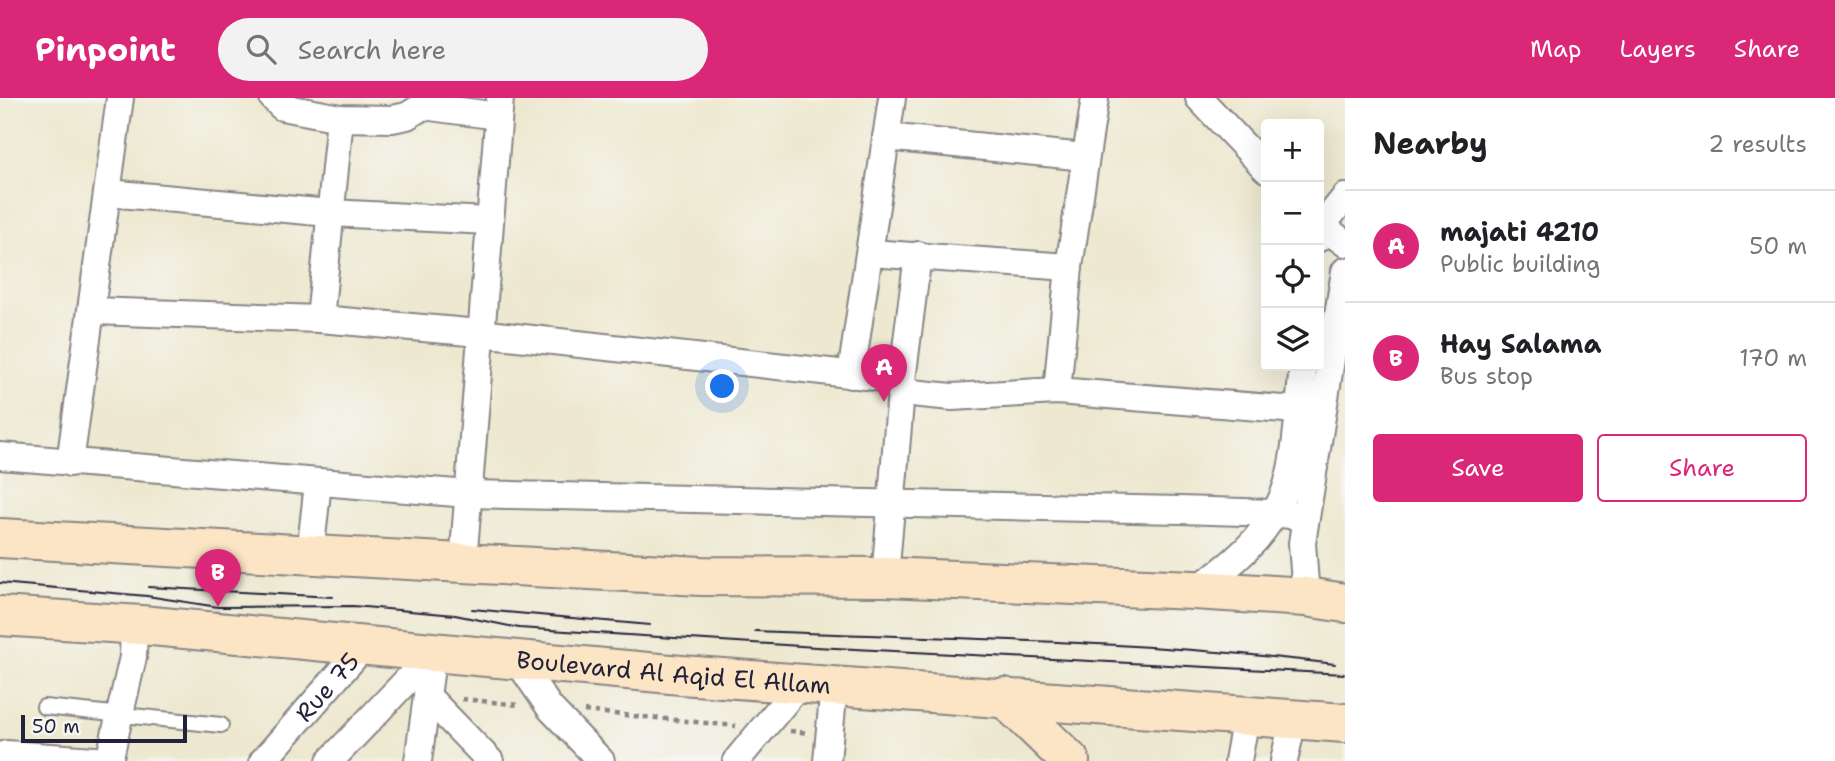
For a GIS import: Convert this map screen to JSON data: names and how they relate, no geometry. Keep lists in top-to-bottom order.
{
  "streets": {
    "main road": ["Boulevard Al Aqid El Allam"],
    "street": ["Rue 75"]
  },
  "crossings": [
    ["Boulevard Al Aqid El Allam", "Rue 75"]
  ],
  "scale_bar": "50 m",
  "page": {
    "header": "Pinpoint",
    "search": "Search here",
    "nav": ["Map", "Layers", "Share"],
    "heading": ["Nearby", "2 results"],
    "map_buttons": ["+", "−"],
    "list": [
      {
        "mark": "A",
        "name": "majati 4210",
        "note": "Public building",
        "value": "50 m"
      },
      {
        "mark": "B",
        "name": "Hay Salama",
        "note": "Bus stop",
        "value": "170 m"
      }
    ],
    "pins": ["A", "B"],
    "buttons": ["Save", "Share"],
    "scale": "50 m"
  }
}
